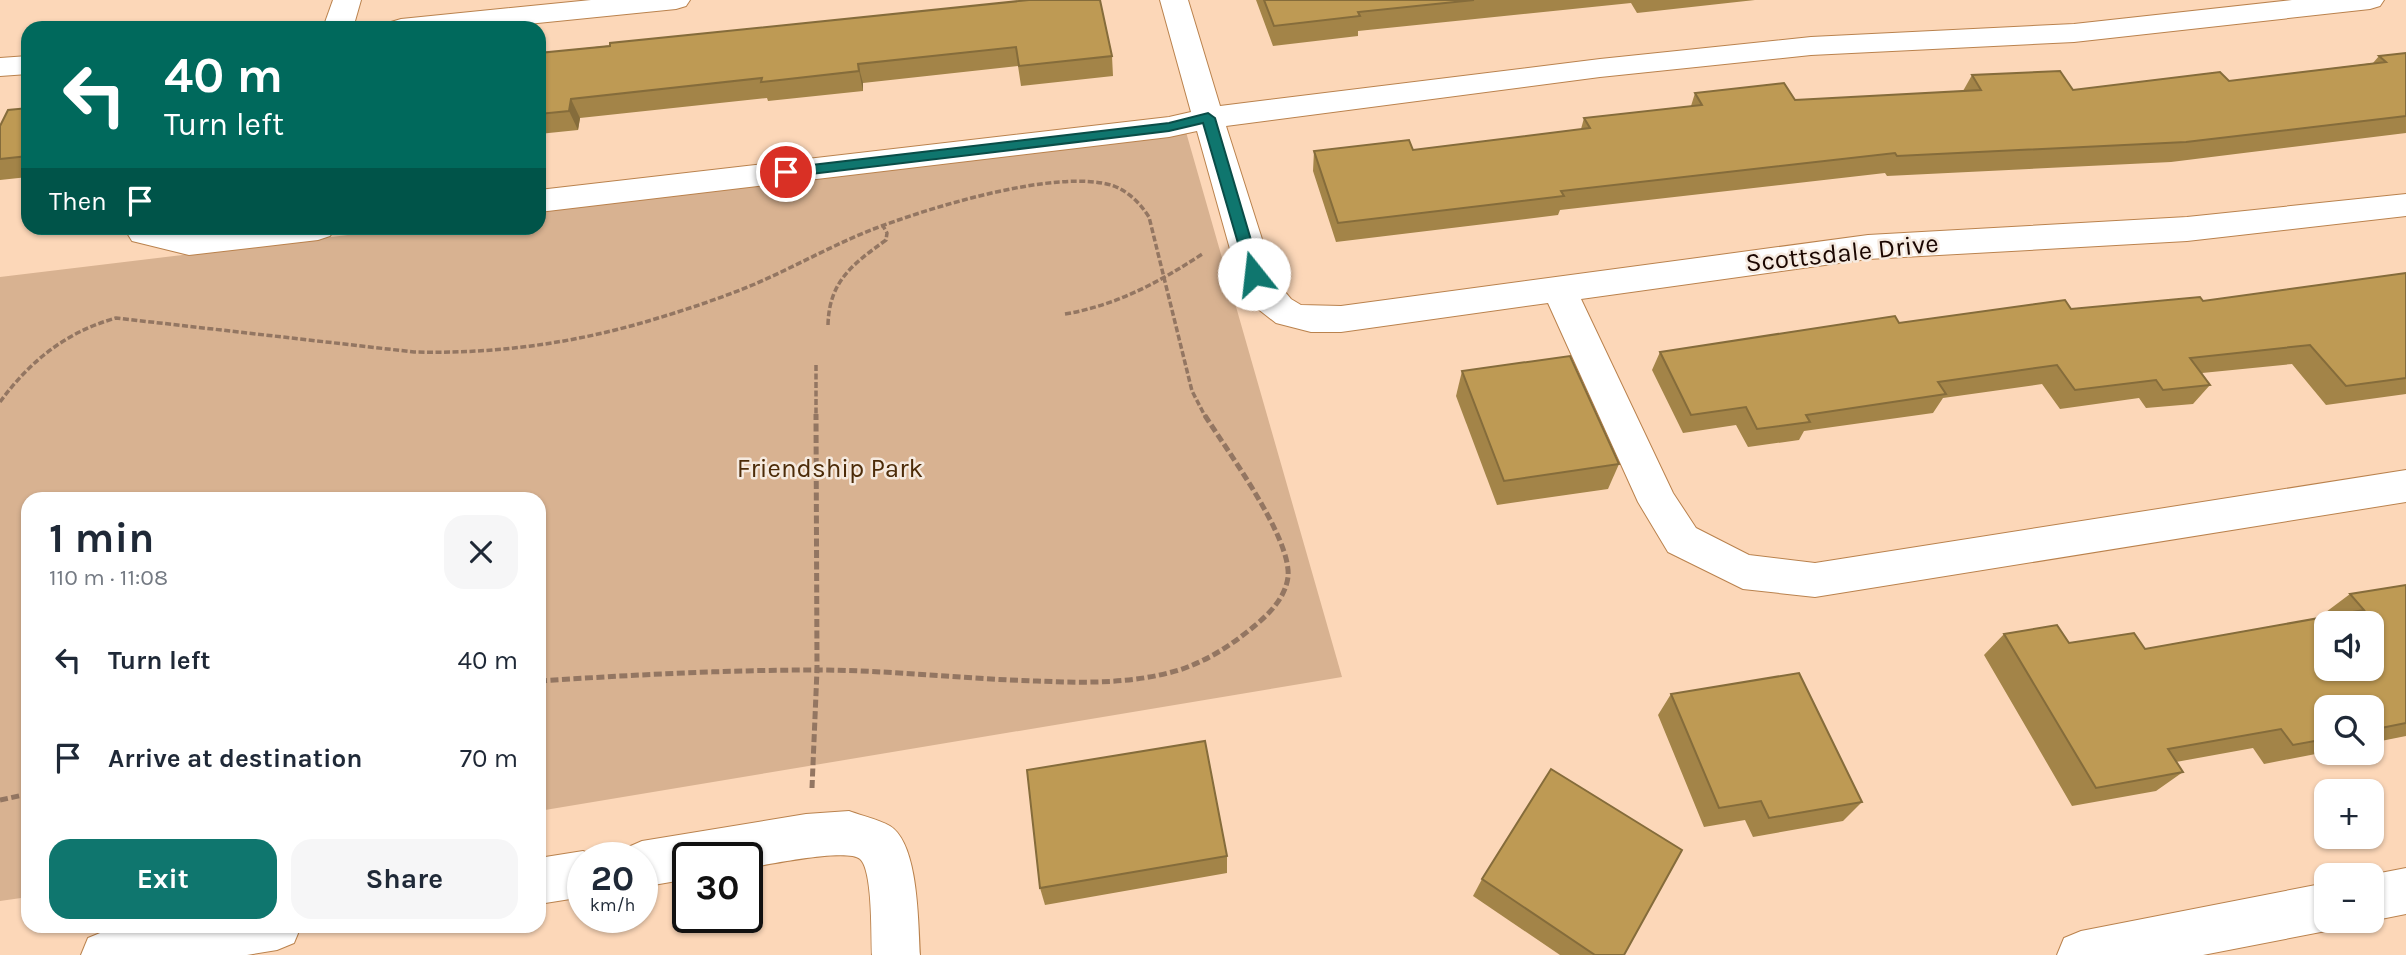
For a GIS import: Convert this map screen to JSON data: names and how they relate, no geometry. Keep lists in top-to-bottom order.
{
  "streets": {
    "street": ["Scottsdale Drive"]
  },
  "parks": ["Friendship Park"],
  "page": {
    "turn": ["40 m", "Turn left"],
    "then": "Then",
    "heading": ["1 min", "110 m · 11:08"],
    "map_buttons": ["+", "−"],
    "list": [
      {
        "name": "Turn left",
        "value": "40 m"
      },
      {
        "name": "Arrive at destination",
        "value": "70 m"
      }
    ],
    "buttons": ["Exit", "Share"],
    "speed": "20 km/h",
    "limit": "30"
  }
}
